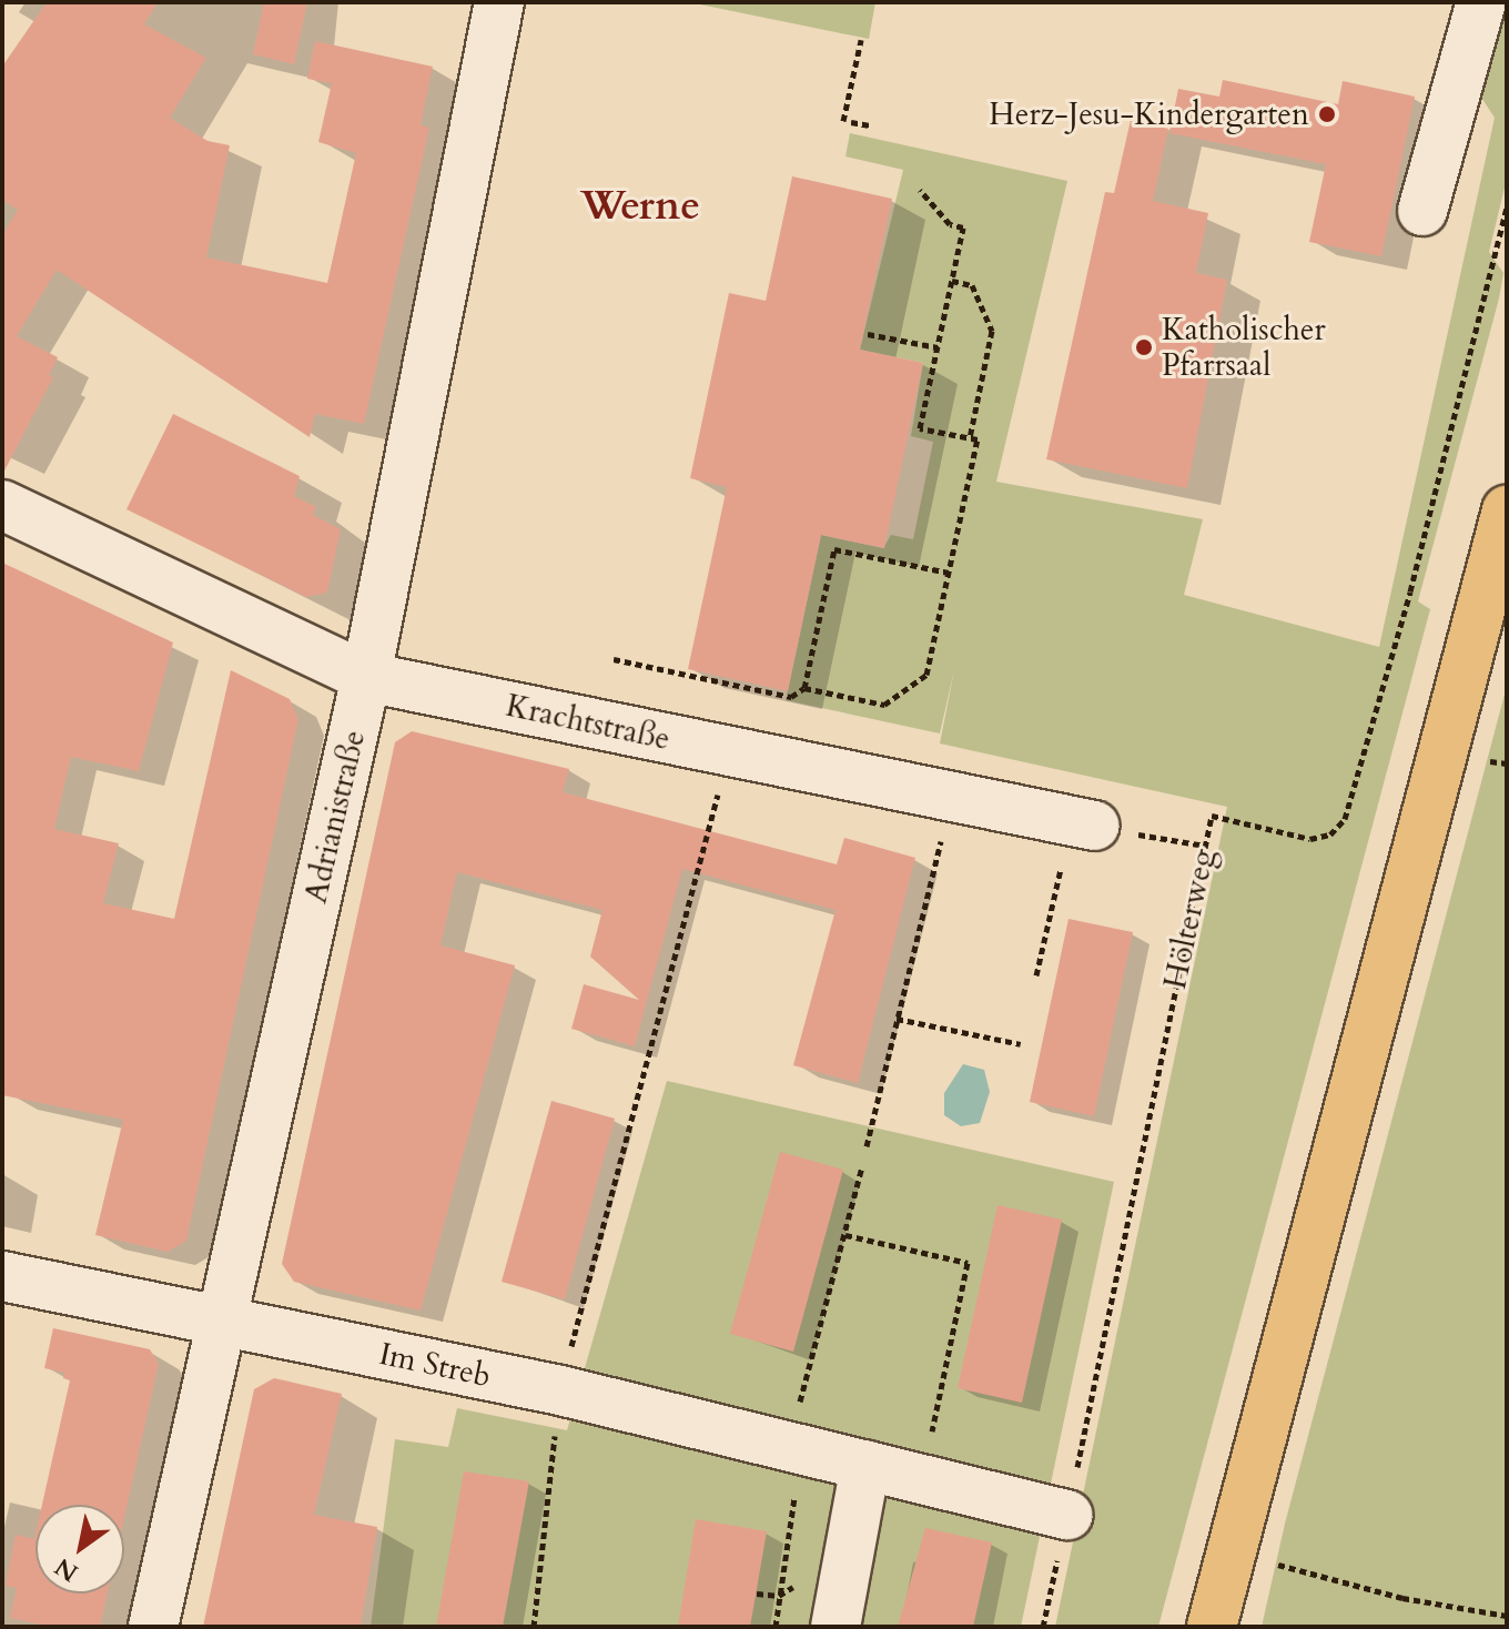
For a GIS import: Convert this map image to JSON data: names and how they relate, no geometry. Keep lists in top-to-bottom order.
{
  "streets": {
    "street": ["Krachtstraße", "Adrianistraße", "Im Streb"],
    "path": ["Hölterweg"]
  },
  "crossings": [
    ["Krachtstraße", "Adrianistraße"],
    ["Adrianistraße", "Im Streb"],
    ["Hölterweg", "Im Streb"]
  ],
  "districts": ["Werne"],
  "places": ["Herz-Jesu-Kindergarten", "Katholischer Pfarrsaal"],
  "north": "bottom left"
}
